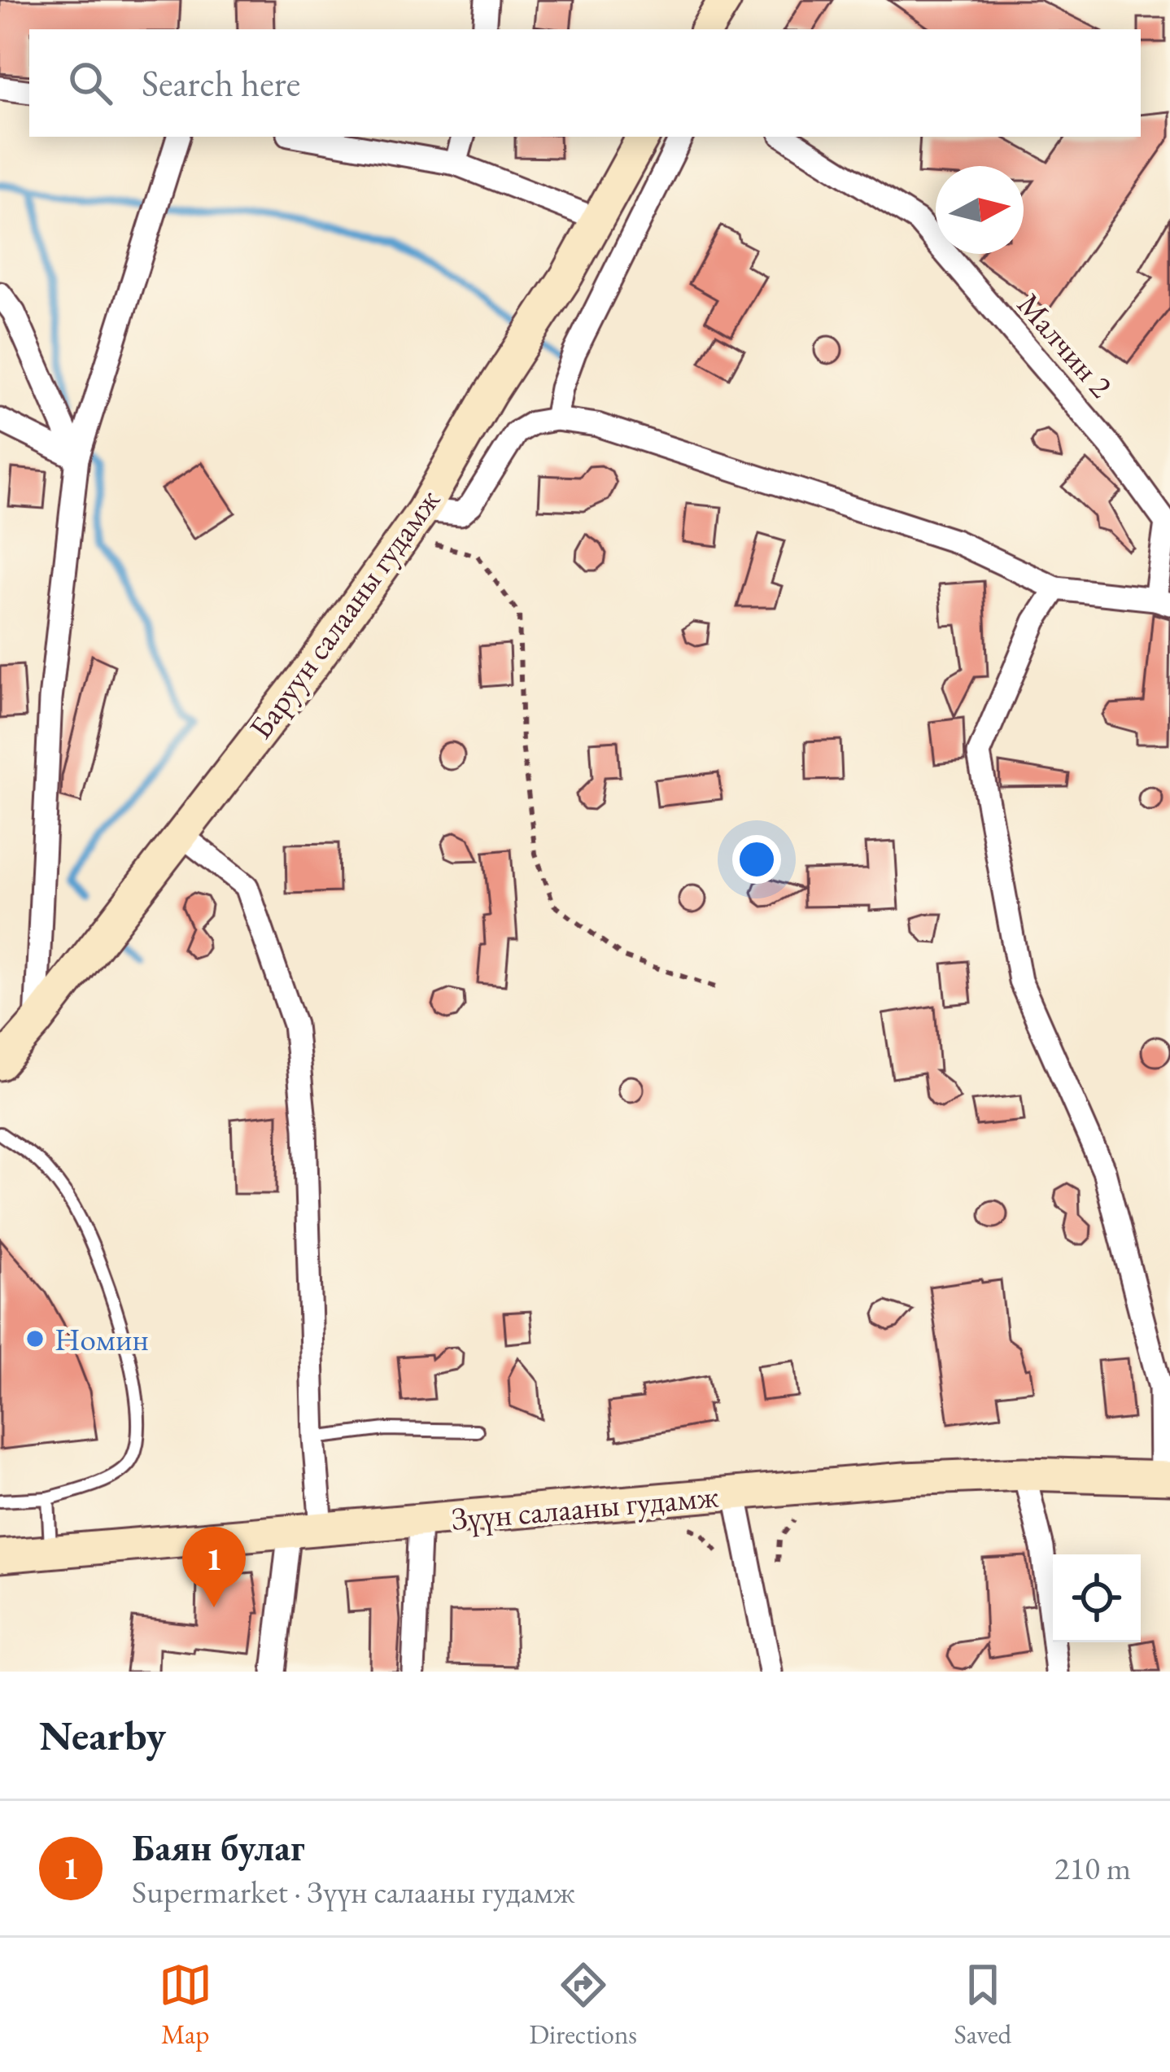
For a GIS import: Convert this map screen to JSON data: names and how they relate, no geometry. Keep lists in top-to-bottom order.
{
  "streets": {
    "main road": ["Баруун салааны гудамж", "Зүүн салааны гудамж"],
    "street": ["Малчин 2"]
  },
  "places": ["Номин"],
  "north": "right",
  "page": {
    "search": "Search here",
    "pins": "1",
    "heading": "Nearby",
    "list": [
      {
        "mark": "1",
        "name": "Баян булаг",
        "note": "Supermarket · Зүүн салааны гудамж",
        "value": "210 m"
      }
    ],
    "nav": ["Map", "Directions", "Saved"]
  }
}
